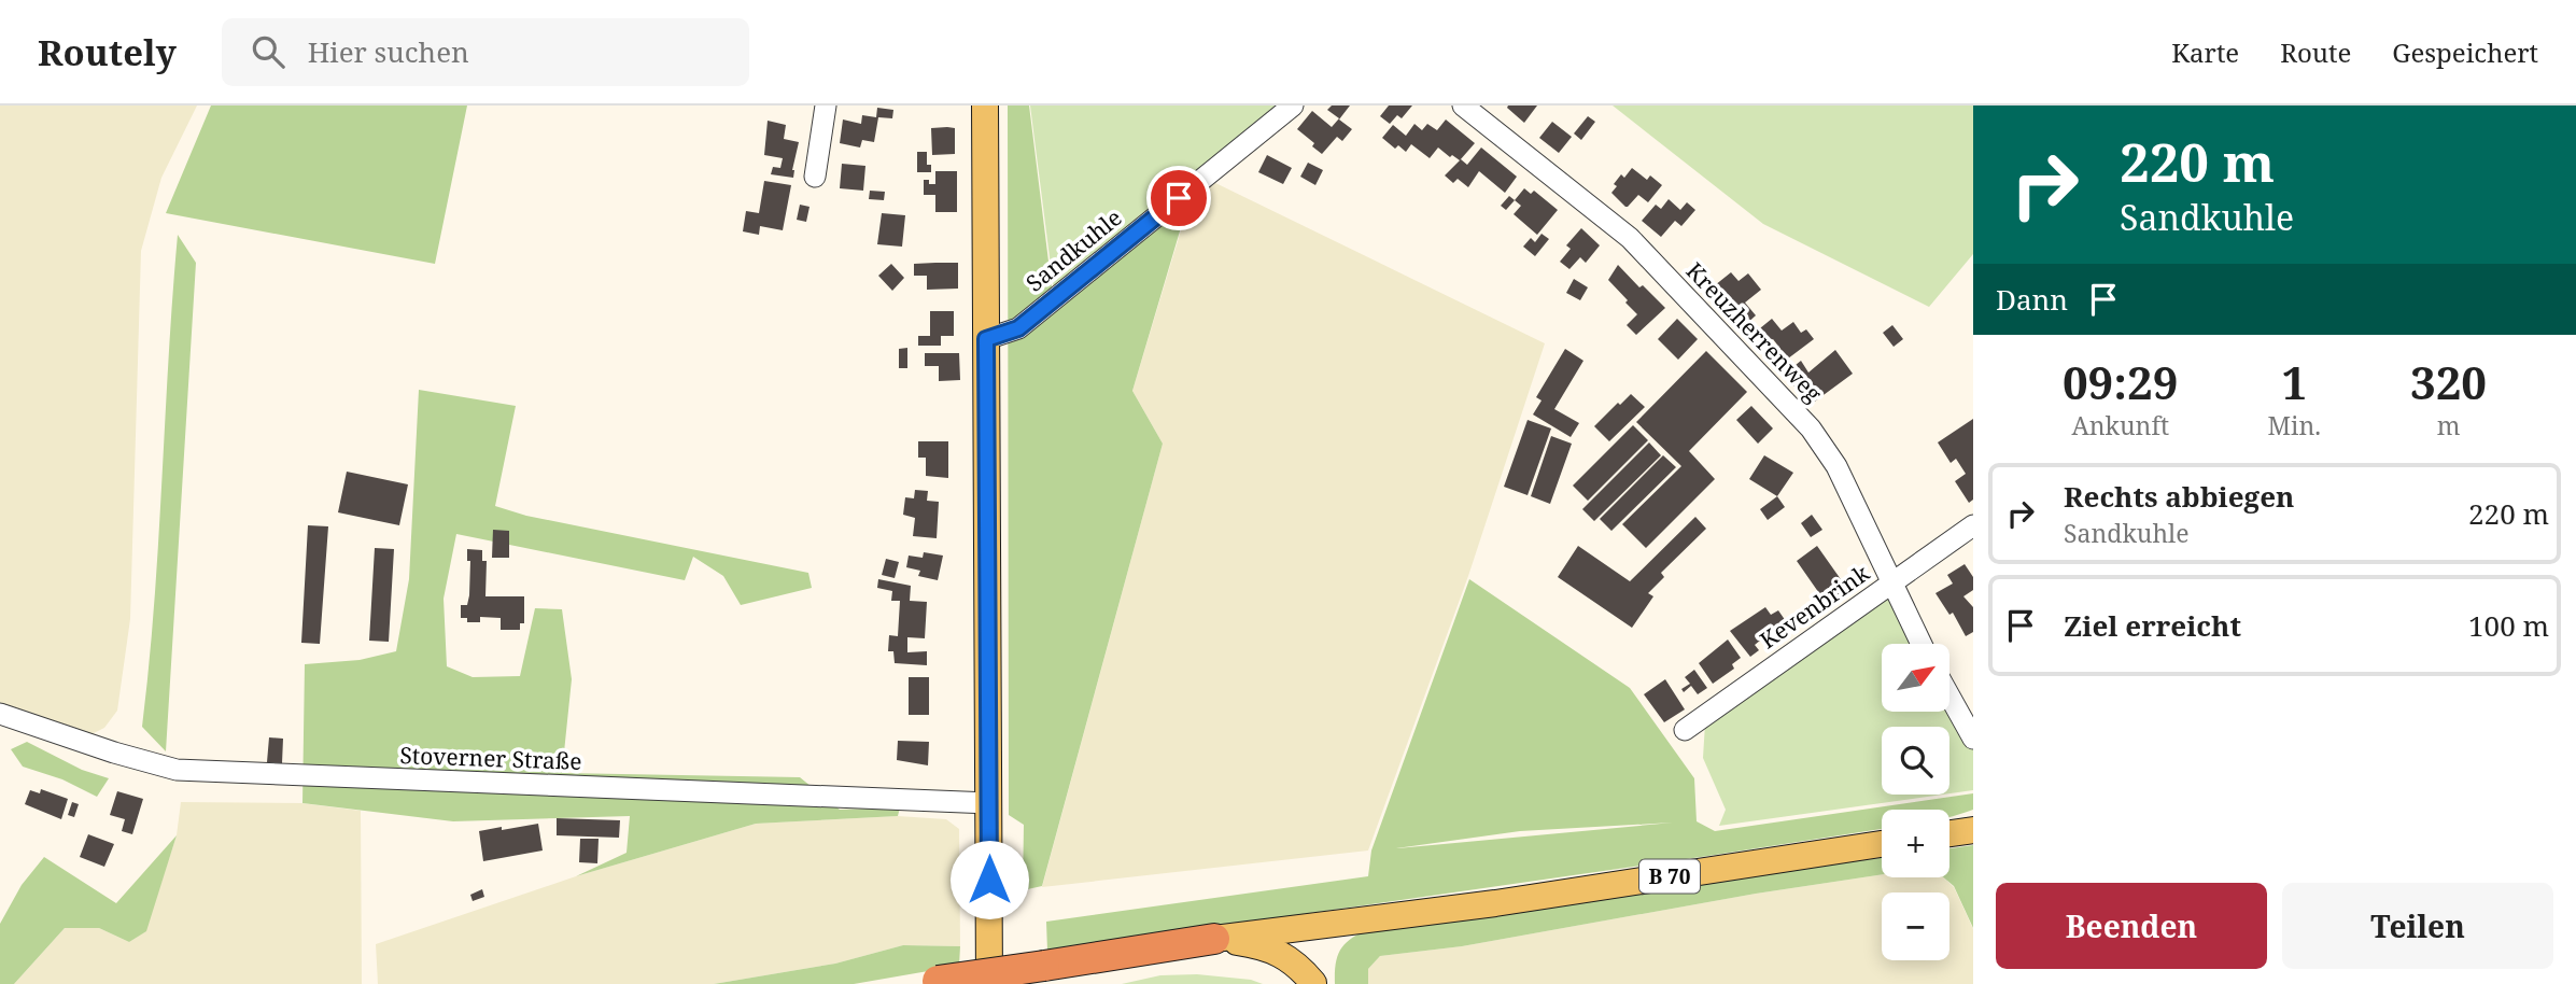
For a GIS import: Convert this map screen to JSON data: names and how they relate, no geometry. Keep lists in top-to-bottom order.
{
  "streets": {
    "highway": ["B 70"],
    "street": [
      "Sandkuhle",
      "Kreuzherrenweg",
      "Kevenbrink",
      "Stoverner Straße"
    ]
  },
  "crossings": [
    ["Kreuzherrenweg", "Kevenbrink"]
  ],
  "north": "top right",
  "page": {
    "header": "Routely",
    "search": "Hier suchen",
    "nav": ["Karte", "Route", "Gespeichert"],
    "turn": ["220 m", "Sandkuhle"],
    "then": "Dann",
    "eta": [
      "09:29",
      "Ankunft",
      "1",
      "Min.",
      "320",
      "m"
    ],
    "list": [
      {
        "name": "Rechts abbiegen",
        "note": "Sandkuhle",
        "value": "220 m"
      },
      {
        "name": "Ziel erreicht",
        "value": "100 m"
      }
    ],
    "map_buttons": ["+", "−"],
    "buttons": ["Beenden", "Teilen"]
  }
}
